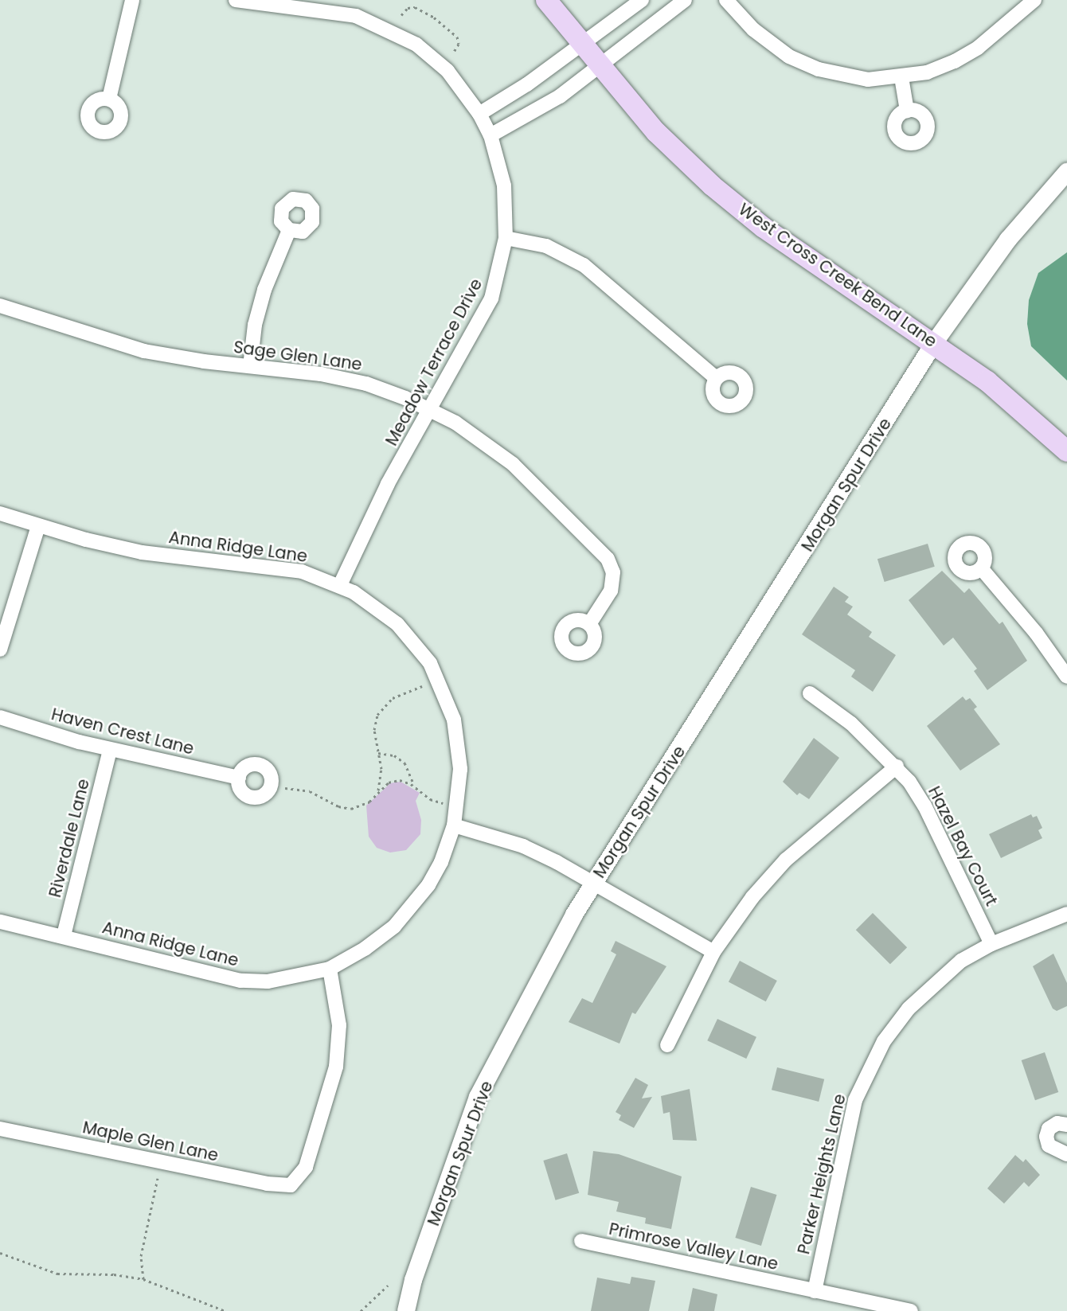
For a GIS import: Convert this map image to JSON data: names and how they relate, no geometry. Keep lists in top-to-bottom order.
{
  "streets": {
    "main road": ["West Cross Creek Bend Lane"],
    "street": [
      "Sage Glen Lane",
      "Meadow Terrace Drive",
      "Morgan Spur Drive",
      "Anna Ridge Lane",
      "Haven Crest Lane",
      "Riverdale Lane",
      "Hazel Bay Court",
      "Maple Glen Lane",
      "Parker Heights Lane",
      "Primrose Valley Lane"
    ]
  },
  "crossings": [
    ["West Cross Creek Bend Lane", "Morgan Spur Drive"],
    ["Sage Glen Lane", "Meadow Terrace Drive"],
    ["Meadow Terrace Drive", "Anna Ridge Lane"],
    ["Anna Ridge Lane", "Riverdale Lane"],
    ["Anna Ridge Lane", "Maple Glen Lane"],
    ["Haven Crest Lane", "Riverdale Lane"],
    ["Hazel Bay Court", "Parker Heights Lane"],
    ["Parker Heights Lane", "Primrose Valley Lane"]
  ]
}
